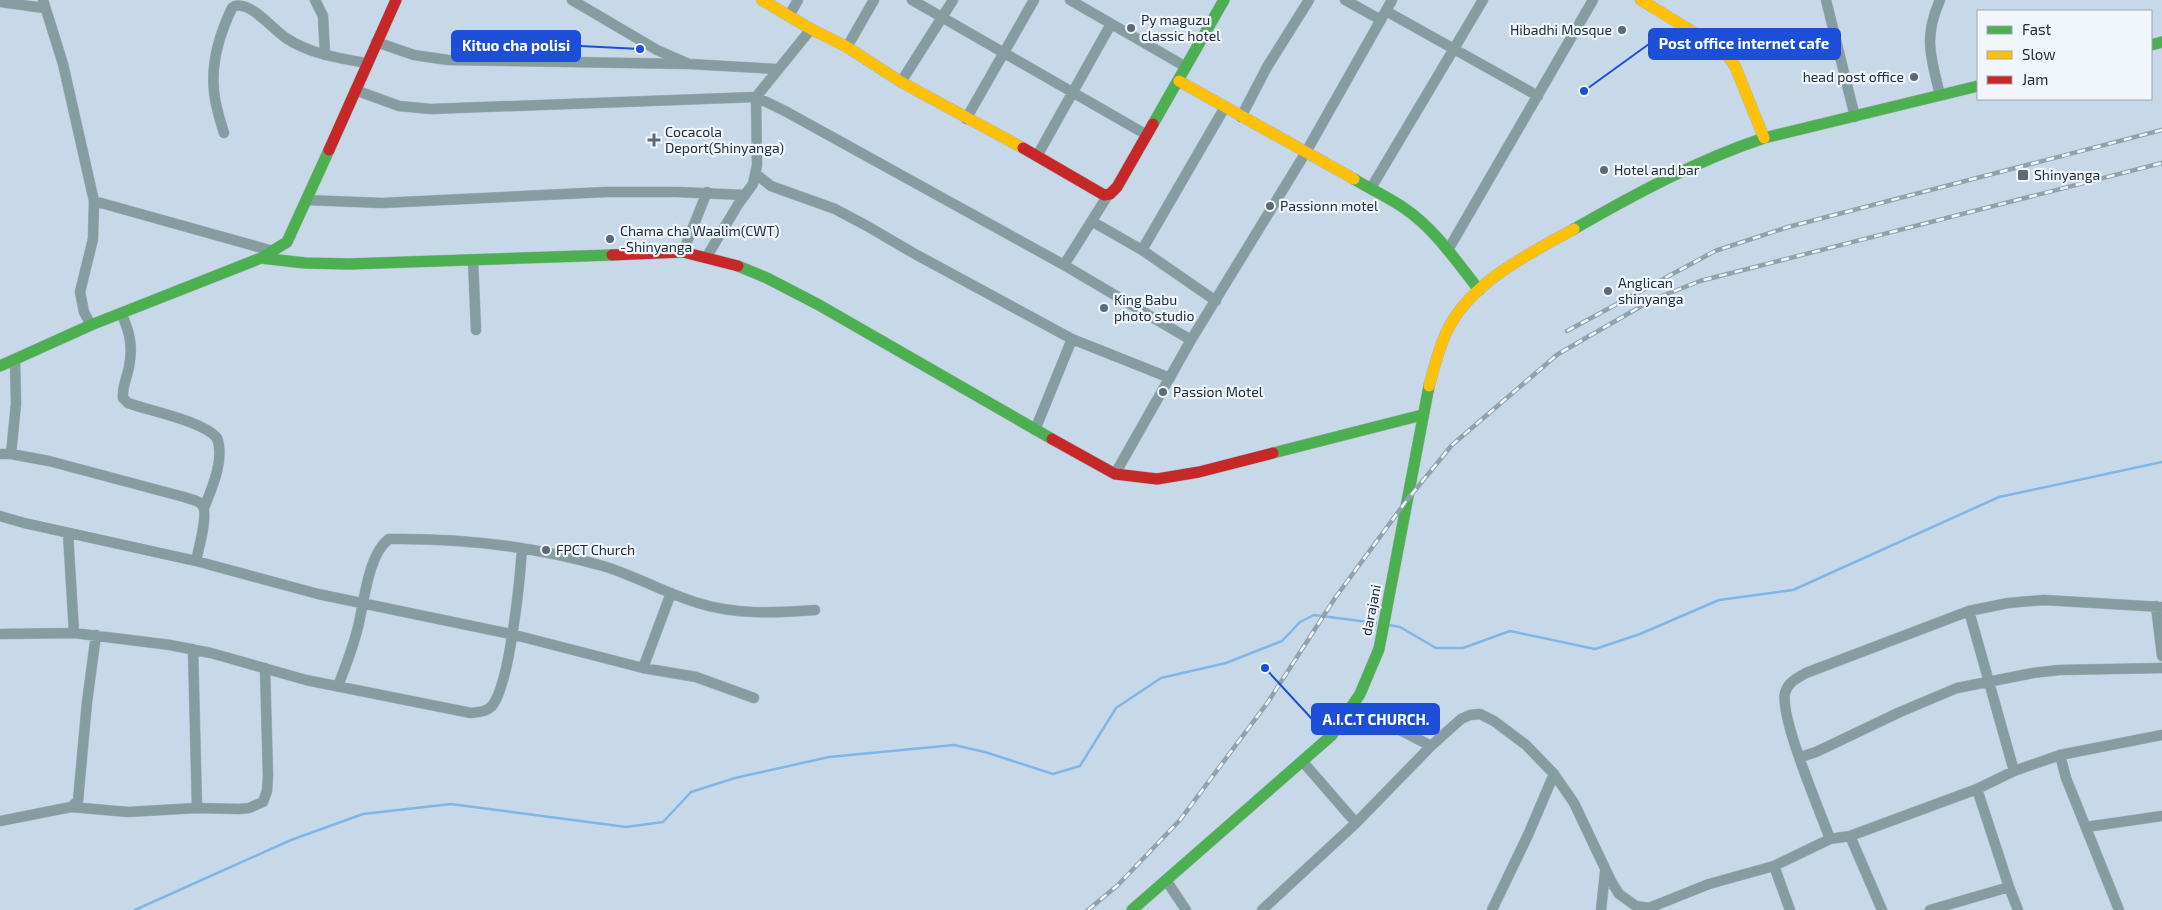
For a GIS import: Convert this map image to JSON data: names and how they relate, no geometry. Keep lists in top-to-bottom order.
{
  "streets": {
    "main road": ["darajani"]
  },
  "places": {
    "other": [
      "Py maguzu classic hotel",
      "Hibadhi Mosque",
      "Kituo cha polisi",
      "head post office",
      "Post office internet cafe",
      "Hotel and bar",
      "Passionn motel",
      "Chama cha Waalim(CWT) -Shinyanga",
      "Anglican shinyanga",
      "King Babu photo studio",
      "Passion Motel",
      "FPCT Church",
      "A.I.C.T CHURCH."
    ],
    "health": ["Cocacola Deport(Shinyanga)"],
    "transit": ["Shinyanga"]
  },
  "legend": ["Fast", "Slow", "Jam"]
}
